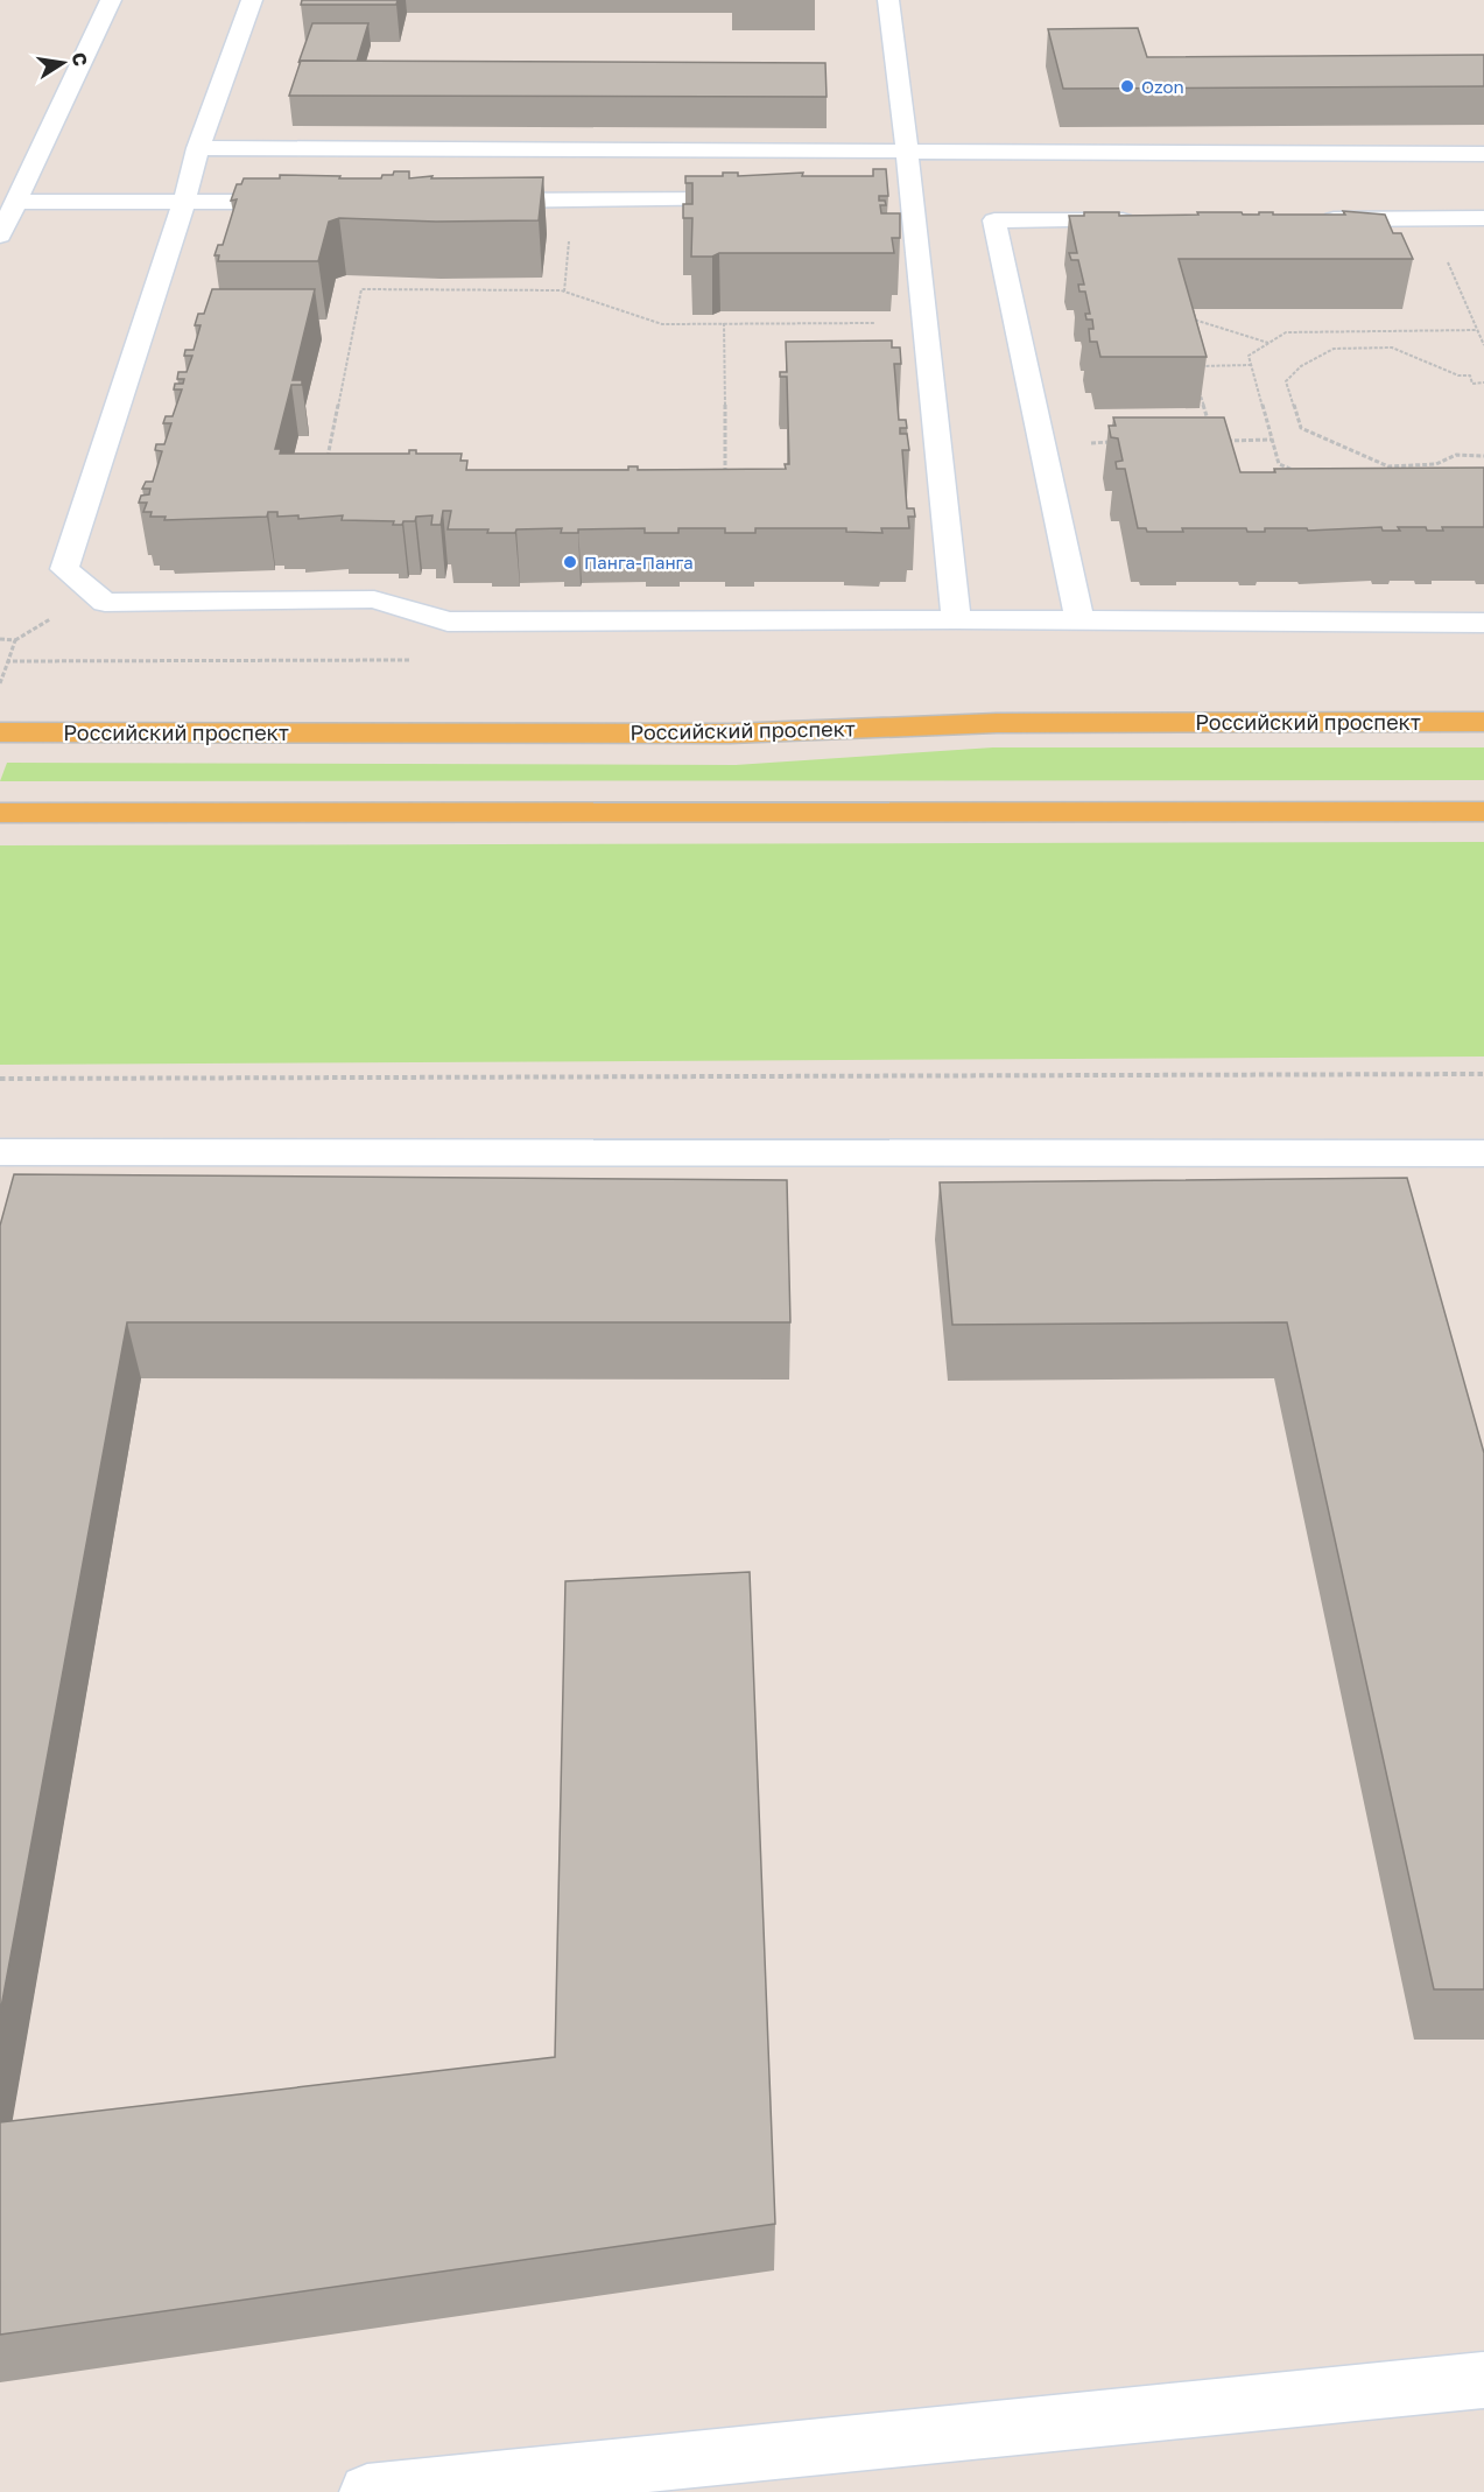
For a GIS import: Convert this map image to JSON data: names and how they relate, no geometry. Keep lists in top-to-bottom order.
{
  "streets": {
    "main road": ["Российский проспект"]
  },
  "places": ["Ozon", "Панга-Панга"],
  "north": "right"
}
